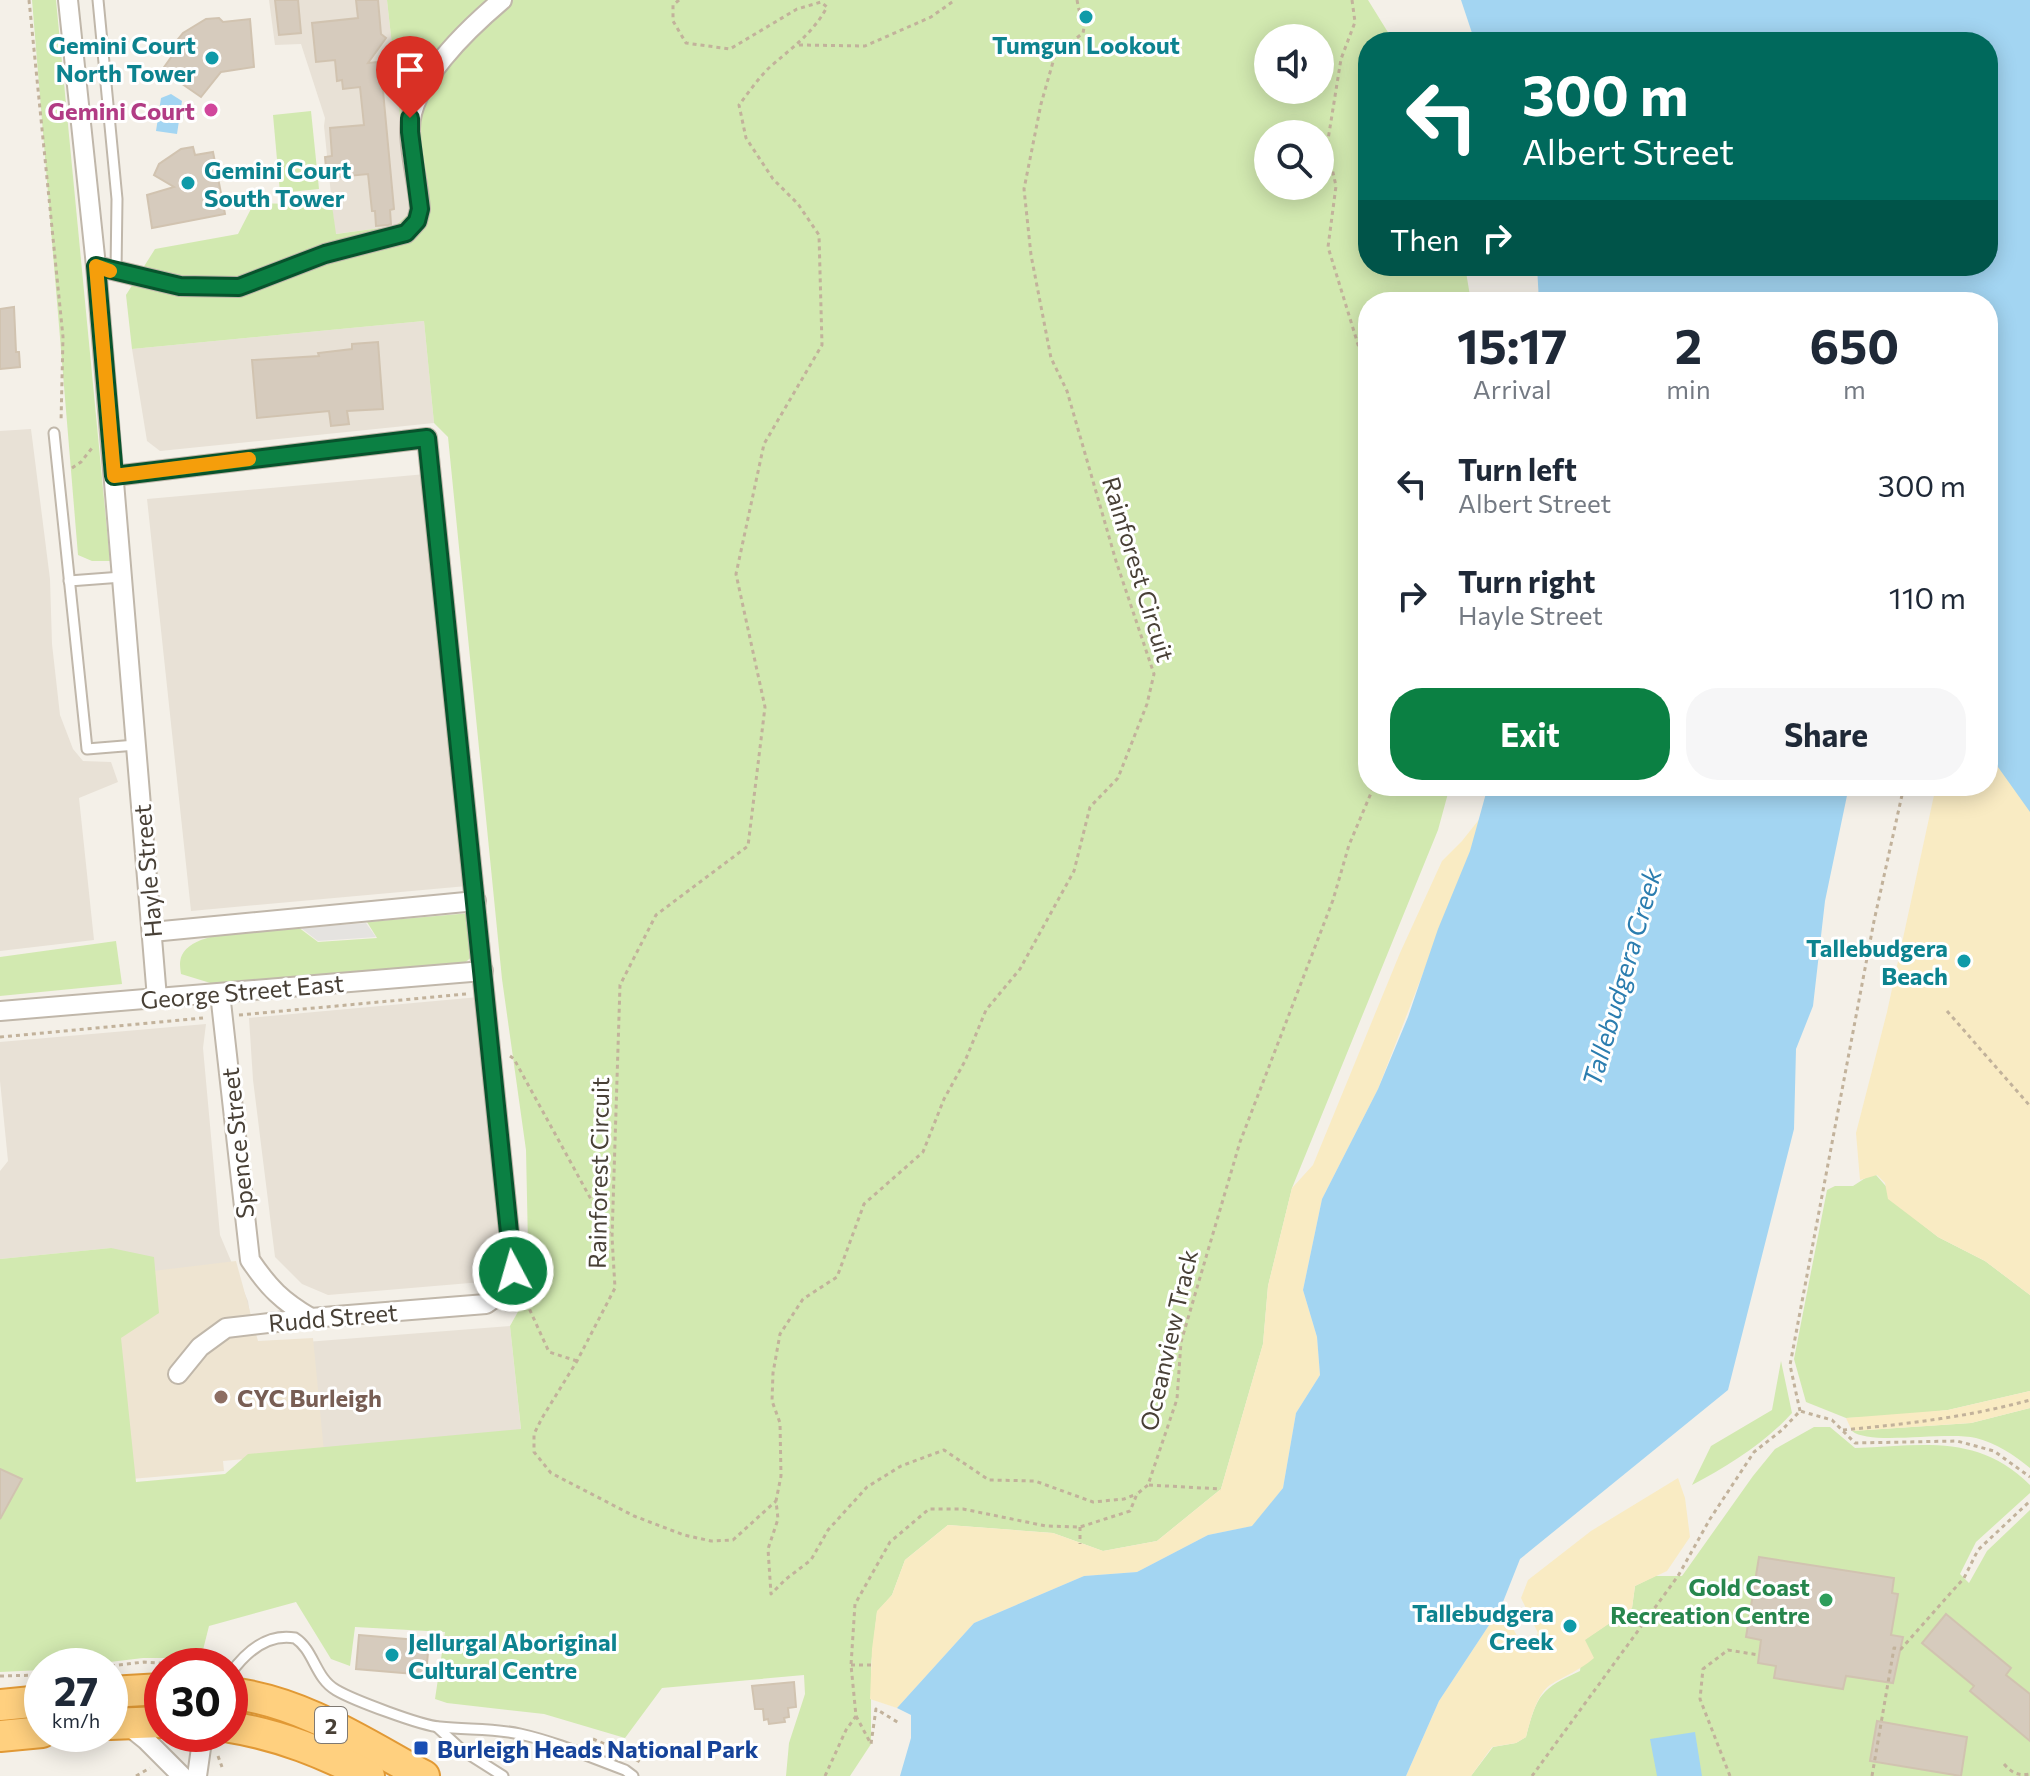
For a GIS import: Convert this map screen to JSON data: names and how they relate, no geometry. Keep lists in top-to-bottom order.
{
  "streets": {
    "highway": ["2"],
    "street": [
      "Hayle Street",
      "George Street East",
      "Spence Street",
      "Rudd Street"
    ],
    "path": ["Rainforest Circuit", "Oceanview Track"]
  },
  "crossings": [
    ["Hayle Street", "George Street East"],
    ["George Street East", "Spence Street"],
    ["Spence Street", "Rudd Street"]
  ],
  "water": ["Tallebudgera Creek"],
  "places": {
    "other": [
      "Tumgun Lookout",
      "Gemini Court North Tower",
      "Gemini Court",
      "Gemini Court South Tower",
      "Tallebudgera Beach",
      "CYC Burleigh",
      "Gold Coast Recreation Centre",
      "Tallebudgera Creek",
      "Jellurgal Aboriginal Cultural Centre"
    ],
    "transit": ["Burleigh Heads National Park"]
  },
  "page": {
    "turn": ["300 m", "Albert Street"],
    "then": "Then",
    "eta": [
      "15:17",
      "Arrival",
      "2",
      "min",
      "650",
      "m"
    ],
    "list": [
      {
        "name": "Turn left",
        "note": "Albert Street",
        "value": "300 m"
      },
      {
        "name": "Turn right",
        "note": "Hayle Street",
        "value": "110 m"
      }
    ],
    "buttons": ["Exit", "Share"],
    "speed": "27 km/h",
    "limit": "30"
  }
}
